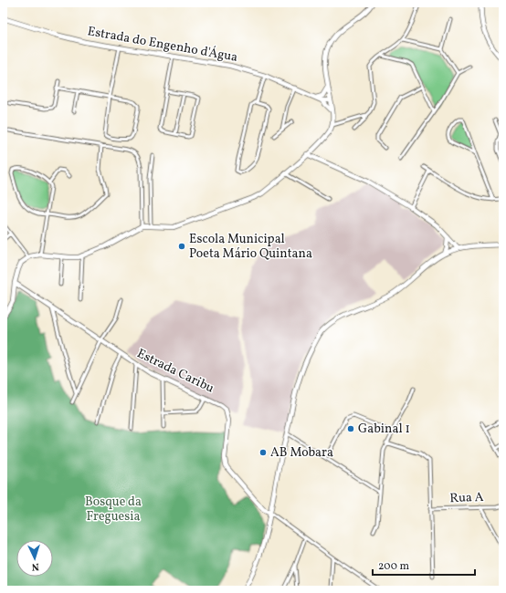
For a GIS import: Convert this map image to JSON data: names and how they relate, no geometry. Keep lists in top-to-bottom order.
{
  "streets": {
    "main road": ["Estrada do Engenho d'Água", "Estrada Caribu"],
    "street": ["Rua A"]
  },
  "parks": ["Bosque da Freguesia"],
  "places": ["Escola Municipal Poeta Mário Quintana", "Gabinal 1", "AB Mobara"],
  "scale_bar": "200 m",
  "north": "bottom"
}
